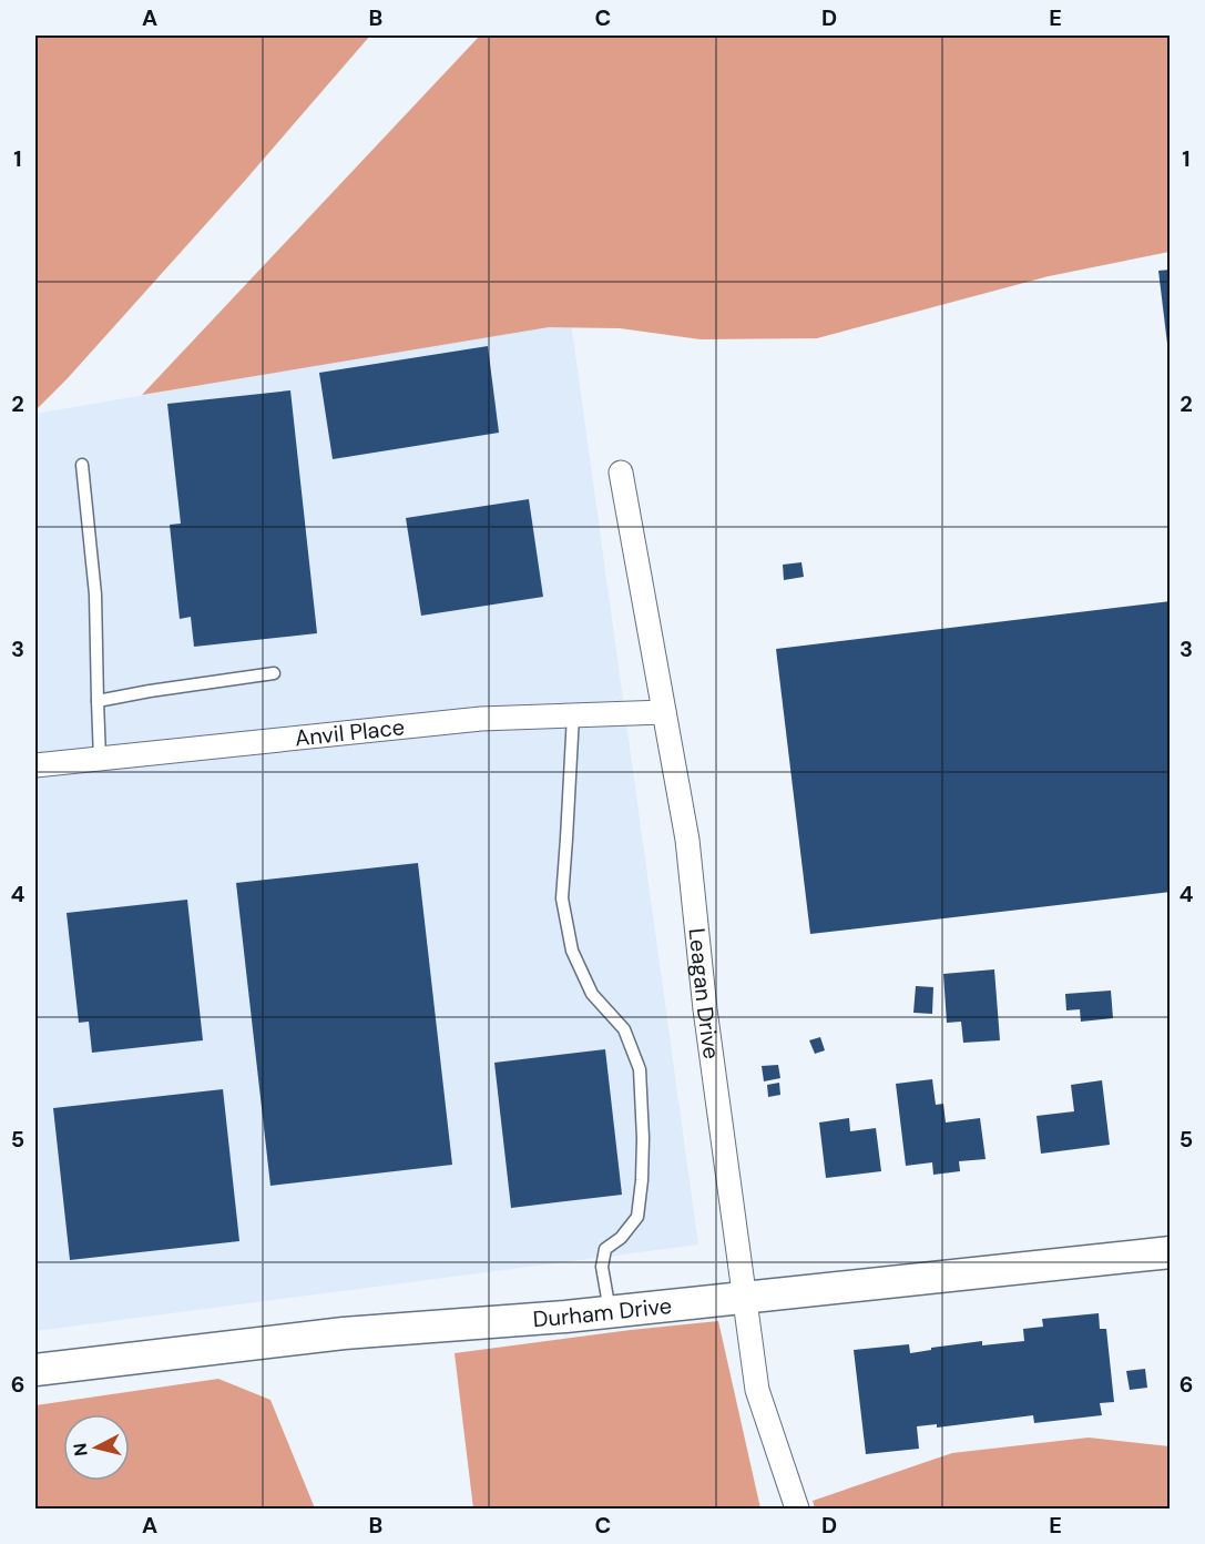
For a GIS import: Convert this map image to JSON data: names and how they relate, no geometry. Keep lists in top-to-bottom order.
{
  "streets": {
    "street": ["Anvil Place", "Leagan Drive", "Durham Drive"]
  },
  "crossings": [
    ["Anvil Place", "Leagan Drive"],
    ["Leagan Drive", "Durham Drive"]
  ],
  "north": "left",
  "grid": {
    "columns": [
      "A",
      "B",
      "C",
      "D",
      "E"
    ],
    "rows": [
      "1",
      "2",
      "3",
      "4",
      "5",
      "6"
    ]
  }
}
